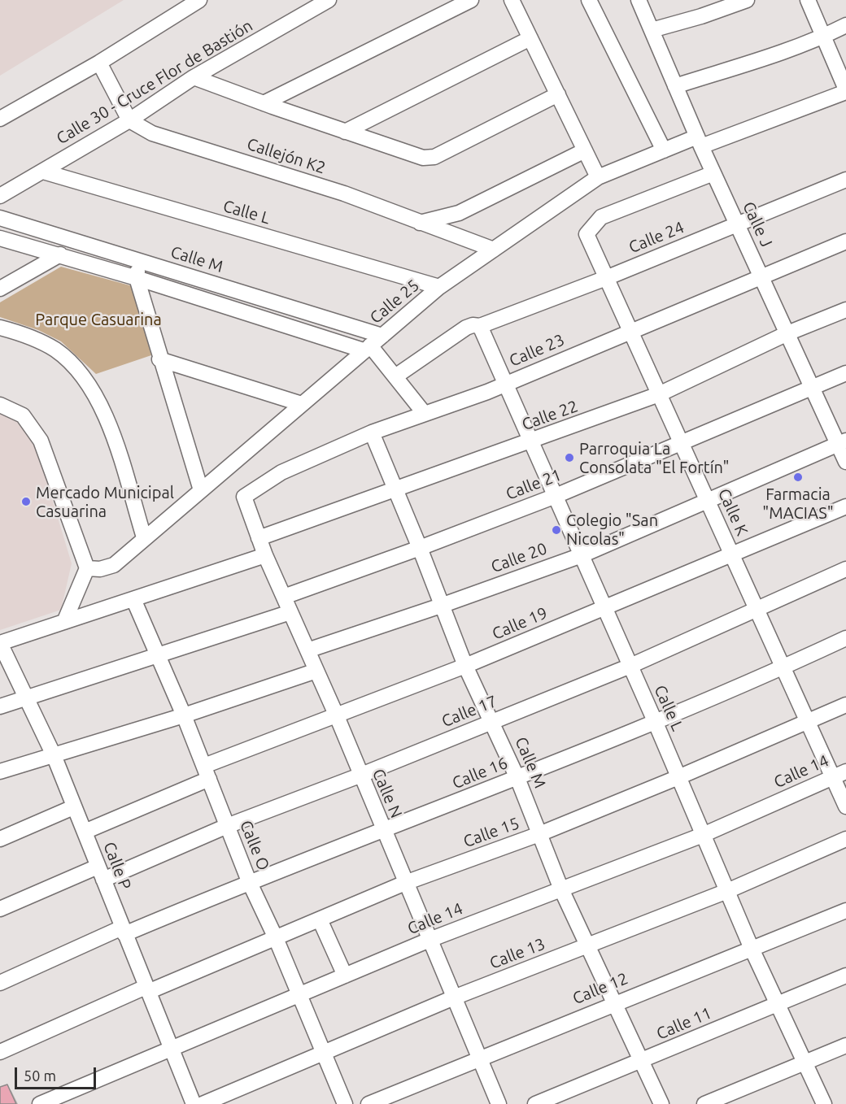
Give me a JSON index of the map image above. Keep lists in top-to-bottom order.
{
  "streets": {
    "street": [
      "Calle 30 - Cruce Flor de Bastión",
      "Callejón K2",
      "Calle L",
      "Calle J",
      "Calle 24",
      "Calle M",
      "Calle 25",
      "Calle 23",
      "Calle 22",
      "Calle 21",
      "Calle K",
      "Calle 20",
      "Calle 19",
      "Calle 17",
      "Calle 14",
      "Calle 16",
      "Calle N",
      "Calle 15",
      "Calle O",
      "Calle P",
      "Calle 13",
      "Calle 12",
      "Calle 11"
    ]
  },
  "crossings": [
    ["Calle 30 - Cruce Flor de Bastión", "Callejón K2"],
    ["Calle 30 - Cruce Flor de Bastión", "Calle L"],
    ["Callejón K2", "Calle 25"],
    ["Calle L", "Calle 24"],
    ["Calle L", "Calle 25"],
    ["Calle L", "Calle 23"],
    ["Calle L", "Calle 22"],
    ["Calle L", "Calle 21"],
    ["Calle L", "Calle 20"],
    ["Calle L", "Calle 19"],
    ["Calle L", "Calle 17"],
    ["Calle L", "Calle 14"],
    ["Calle L", "Calle 16"],
    ["Calle L", "Calle 15"],
    ["Calle L", "Calle 13"],
    ["Calle L", "Calle 12"],
    ["Calle L", "Calle 11"],
    ["Calle J", "Calle 24"],
    ["Calle J", "Calle 25"],
    ["Calle J", "Calle 23"],
    ["Calle J", "Calle 22"],
    ["Calle J", "Calle 21"],
    ["Calle J", "Calle K"],
    ["Calle J", "Calle 20"],
    ["Calle 24", "Calle K"],
    ["Calle M", "Calle 25"],
    ["Calle M", "Calle 23"],
    ["Calle M", "Calle 22"],
    ["Calle M", "Calle 21"],
    ["Calle M", "Calle 20"],
    ["Calle M", "Calle 19"],
    ["Calle M", "Calle 17"],
    ["Calle M", "Calle 14"],
    ["Calle M", "Calle 16"],
    ["Calle M", "Calle 15"],
    ["Calle M", "Calle 13"],
    ["Calle M", "Calle 12"],
    ["Calle M", "Calle 11"],
    ["Calle 23", "Calle K"],
    ["Calle 23", "Calle N"],
    ["Calle 22", "Calle K"],
    ["Calle 22", "Calle N"],
    ["Calle 21", "Calle K"],
    ["Calle 21", "Calle N"],
    ["Calle K", "Calle 20"],
    ["Calle K", "Calle 19"],
    ["Calle K", "Calle 17"],
    ["Calle K", "Calle 14"],
    ["Calle K", "Calle 16"],
    ["Calle K", "Calle 15"],
    ["Calle 20", "Calle N"],
    ["Calle 19", "Calle N"],
    ["Calle 19", "Calle O"],
    ["Calle 19", "Calle P"],
    ["Calle 17", "Calle N"],
    ["Calle 17", "Calle O"],
    ["Calle 17", "Calle P"],
    ["Calle 14", "Calle N"],
    ["Calle 14", "Calle O"],
    ["Calle 14", "Calle P"],
    ["Calle 16", "Calle N"],
    ["Calle 16", "Calle O"],
    ["Calle 16", "Calle P"],
    ["Calle N", "Calle 15"],
    ["Calle N", "Calle 13"],
    ["Calle N", "Calle 12"],
    ["Calle 15", "Calle O"],
    ["Calle 15", "Calle P"],
    ["Calle O", "Calle 13"]
  ],
  "parks": ["Parque Casuarina"],
  "places": [
    "Parroquia La Consolata \"El Fortín\"",
    "Farmacia \"MACIAS\"",
    "Mercado Municipal Casuarina",
    "Colegio \"San Nicolas\""
  ],
  "scale_bar": "50 m"
}
